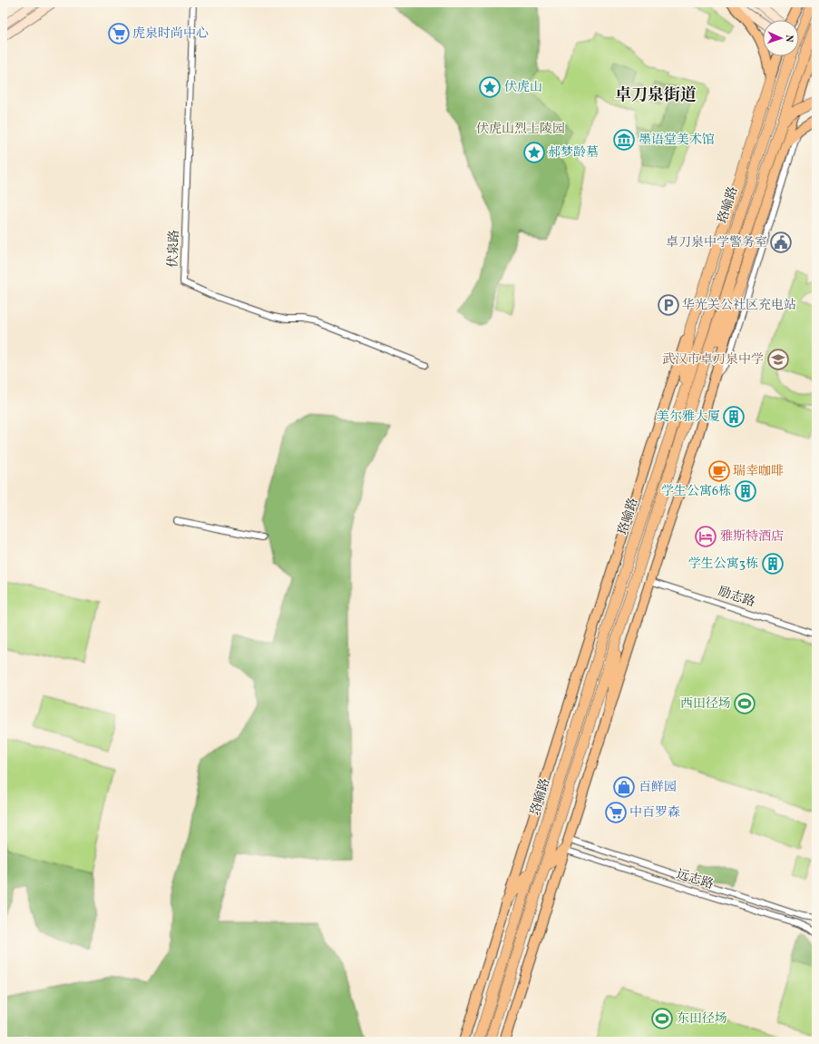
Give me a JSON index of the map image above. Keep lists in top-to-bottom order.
{
  "streets": {
    "highway": ["珞喻路"],
    "street": ["伏泉路", "励志路", "远志路"]
  },
  "districts": ["卓刀泉街道"],
  "parks": ["伏虎山烈士陵园"],
  "places": {
    "supermarket": ["虎泉时尚中心", "中百罗森"],
    "place": ["伏虎山", "郝梦龄墓"],
    "museum": ["墨语堂美术馆"],
    "public building": ["卓刀泉中学警务室"],
    "parking": ["华光关公社区充电站"],
    "school or university": ["武汉市卓刀泉中学"],
    "building": ["美尔雅大厦", "学生公寓6栋", "学生公寓3栋"],
    "cafe": ["瑞幸咖啡"],
    "hotel": ["雅斯特酒店"],
    "sports": ["西田径场", "东田径场"],
    "shop": ["百鲜园"]
  },
  "north": "right"
}
